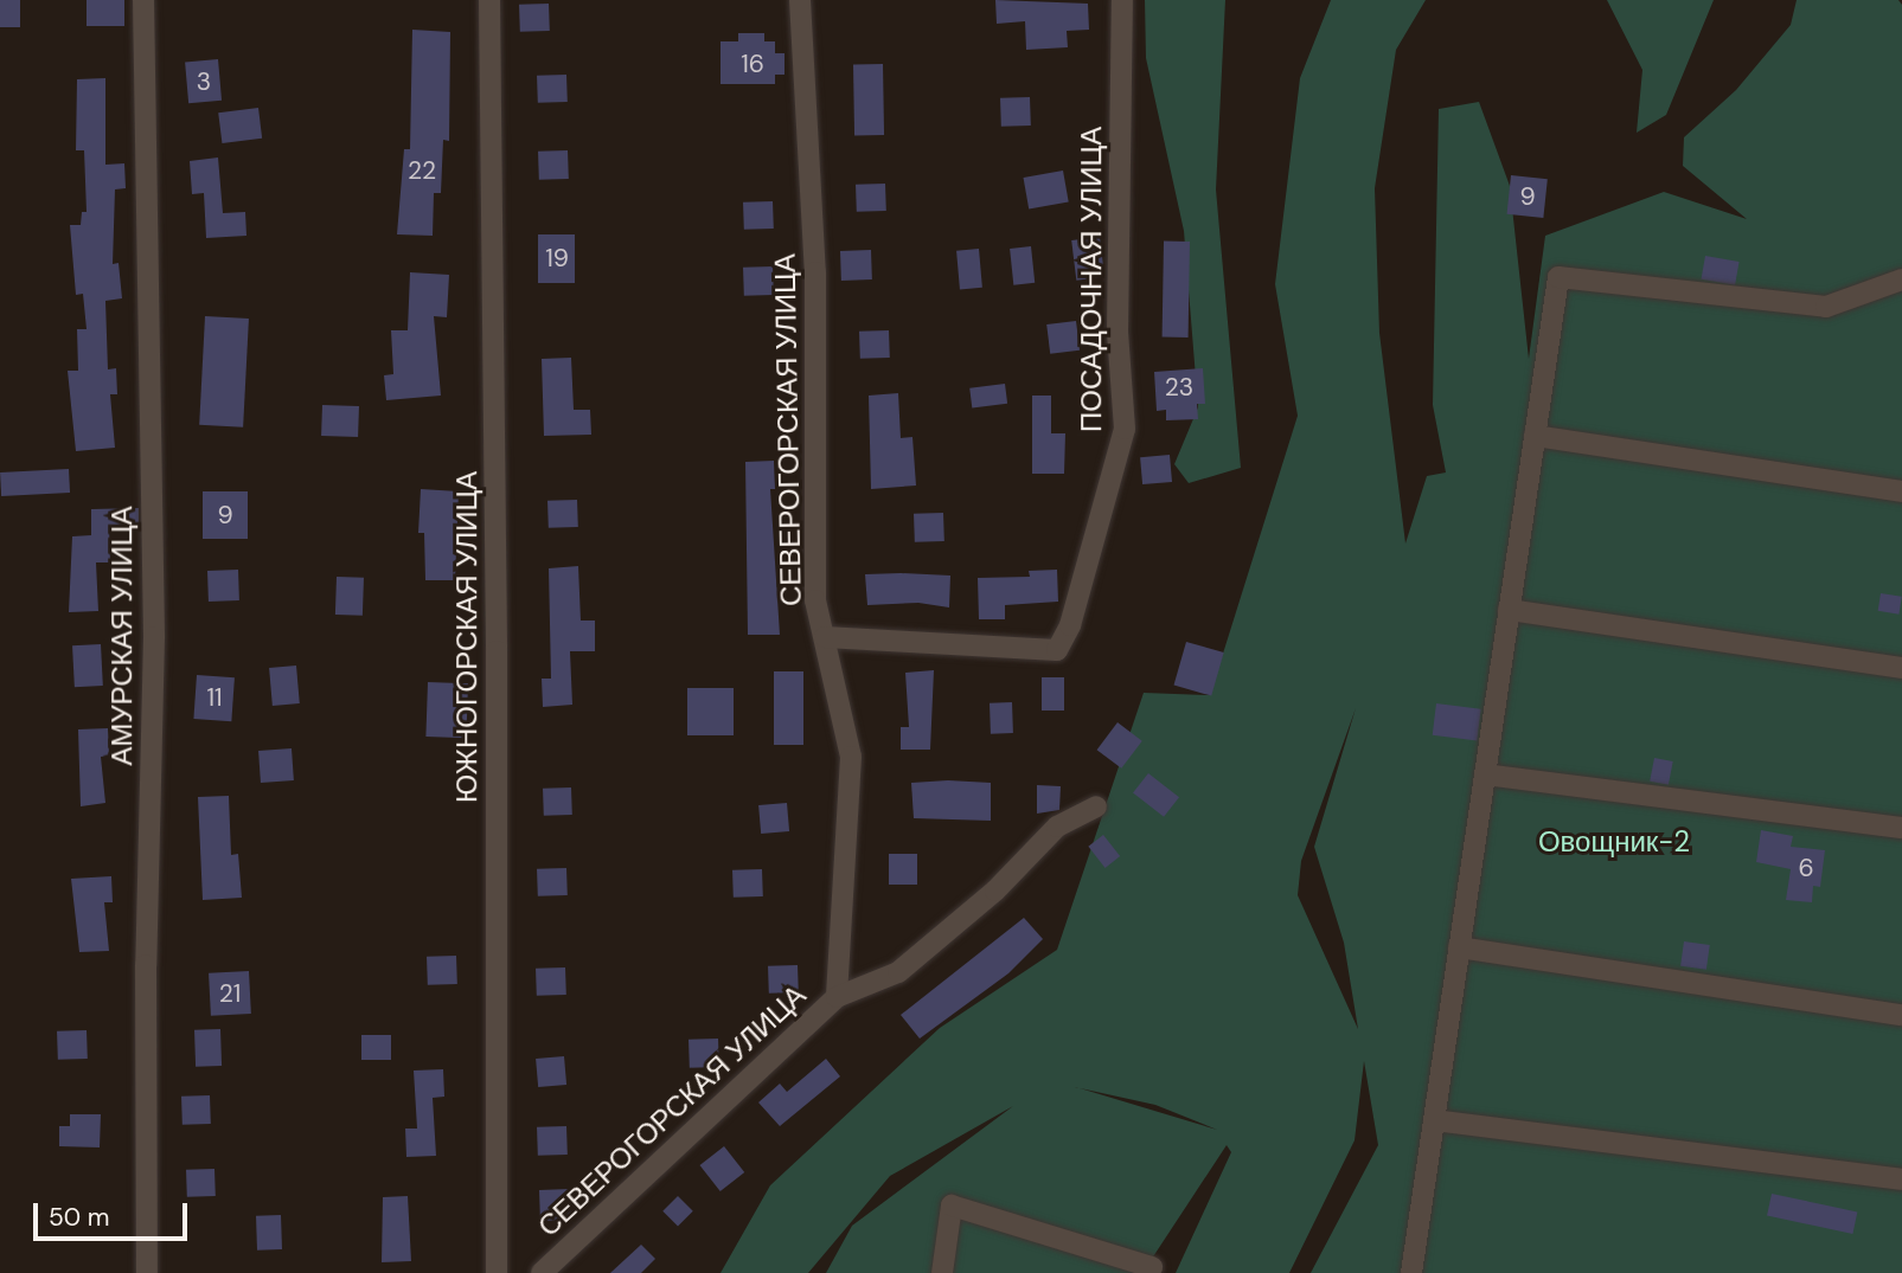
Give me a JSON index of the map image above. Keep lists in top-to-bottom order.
{
  "streets": {
    "street": [
      "ПОСАДОЧНАЯ УЛИЦА",
      "СЕВЕРОГОРСКАЯ УЛИЦА",
      "АМУРСКАЯ УЛИЦА",
      "ЮЖНОГОРСКАЯ УЛИЦА"
    ]
  },
  "crossings": [
    ["ПОСАДОЧНАЯ УЛИЦА", "СЕВЕРОГОРСКАЯ УЛИЦА"]
  ],
  "parks": ["Овощник-2"],
  "house_numbers": [
    "16",
    "3",
    "22",
    "9",
    "19",
    "23",
    "9",
    "11",
    "6",
    "21"
  ],
  "scale_bar": "50 m"
}
